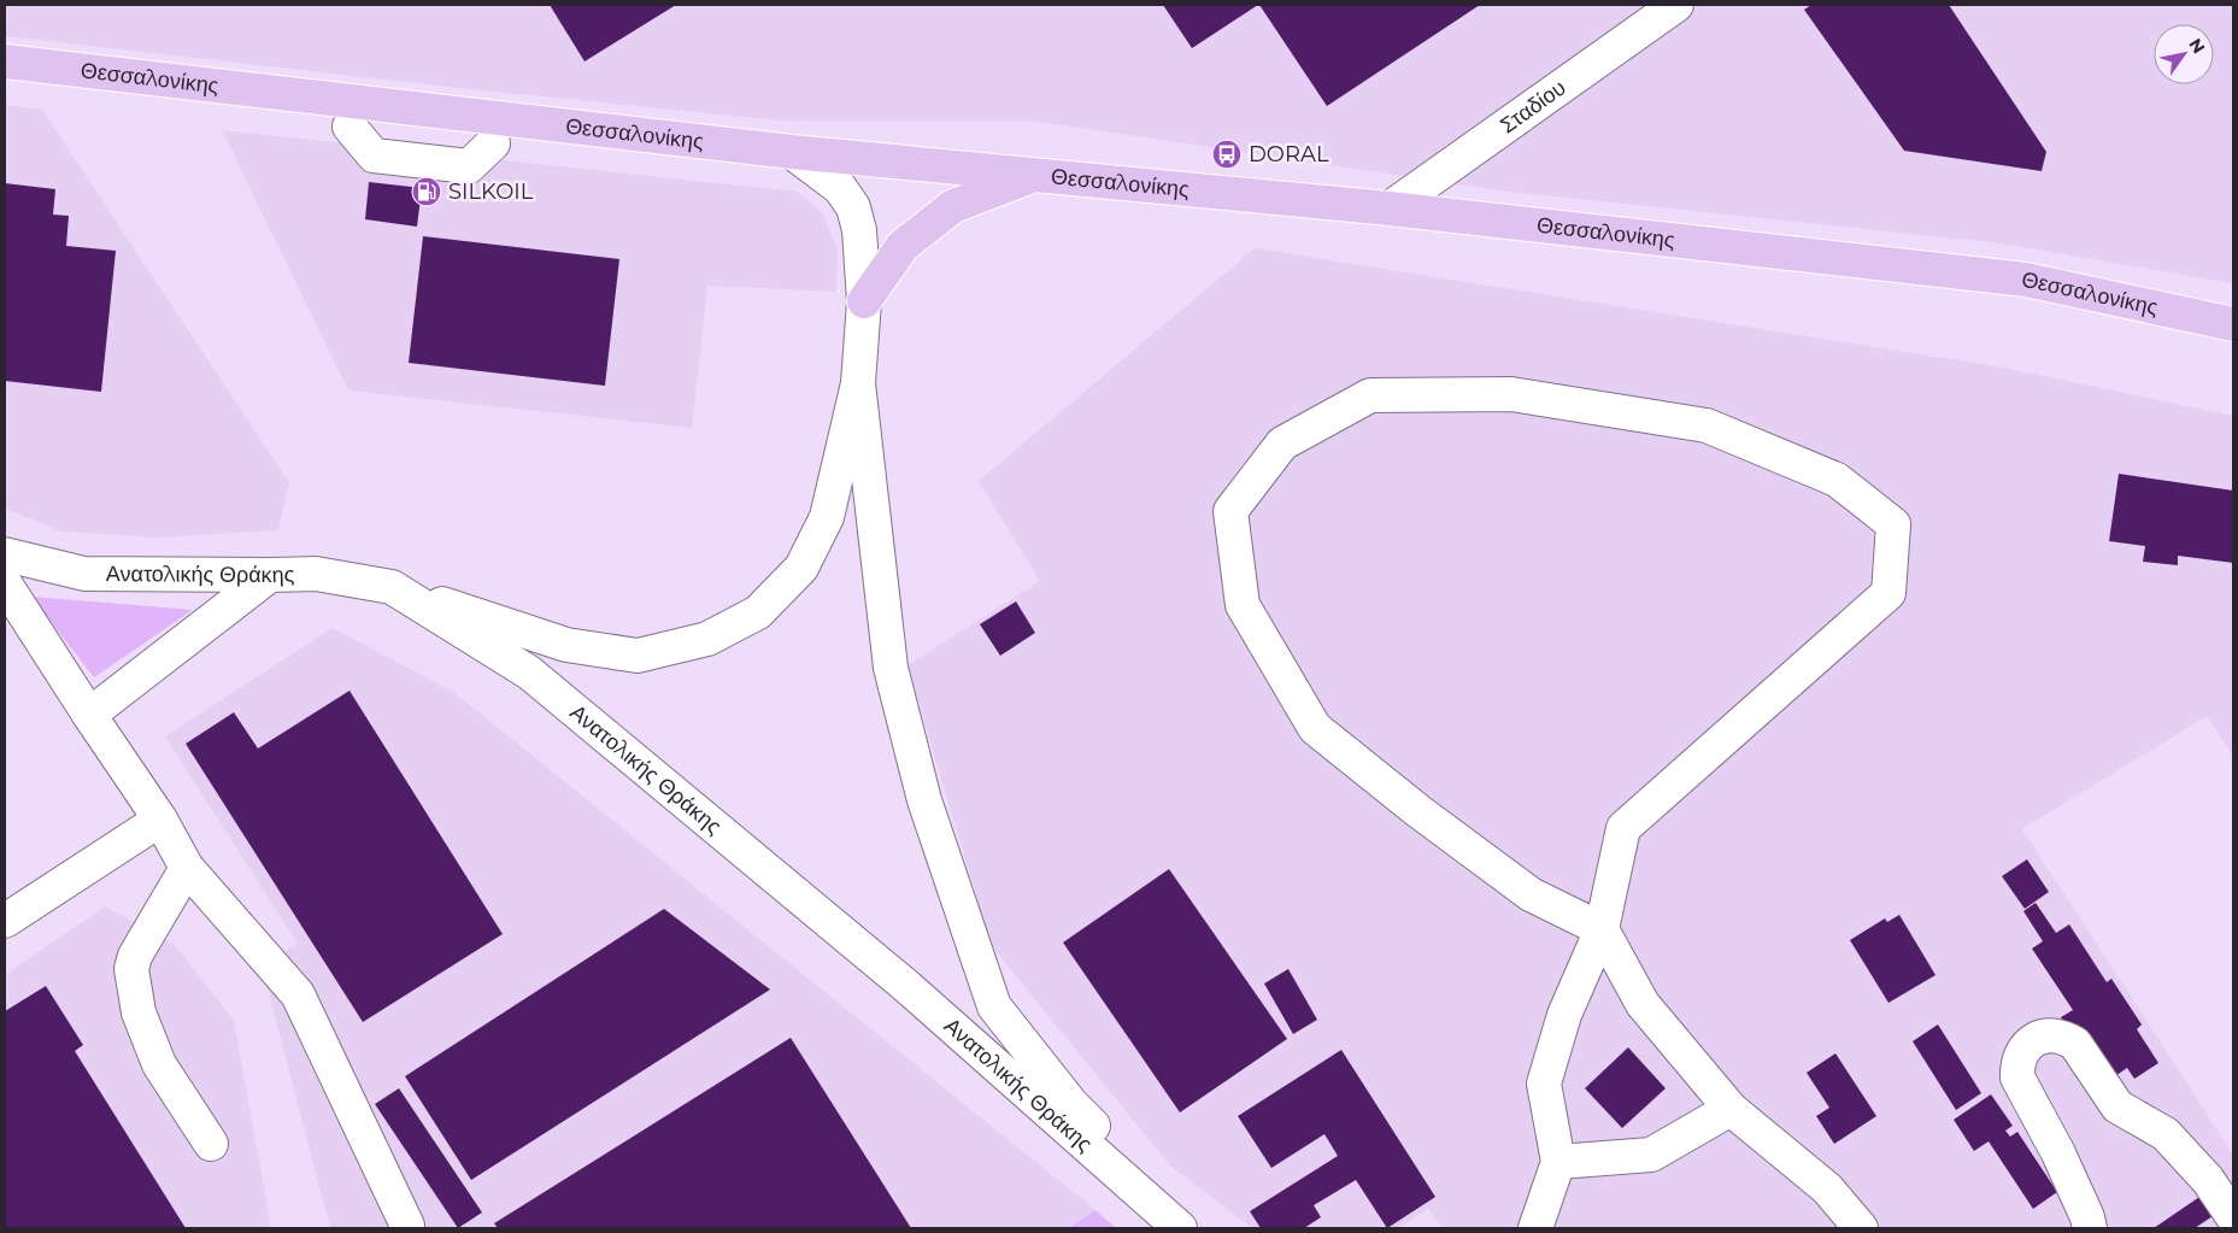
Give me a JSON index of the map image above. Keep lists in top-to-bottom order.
{
  "streets": {
    "main road": ["Θεσσαλονίκης"],
    "street": ["Σταδίου", "Ανατολικής Θράκης"]
  },
  "crossings": [
    ["Θεσσαλονίκης", "Σταδίου"]
  ],
  "places": {
    "bus stop": ["DORAL"],
    "fuel station": ["SILKOIL"]
  },
  "north": "top right"
}
